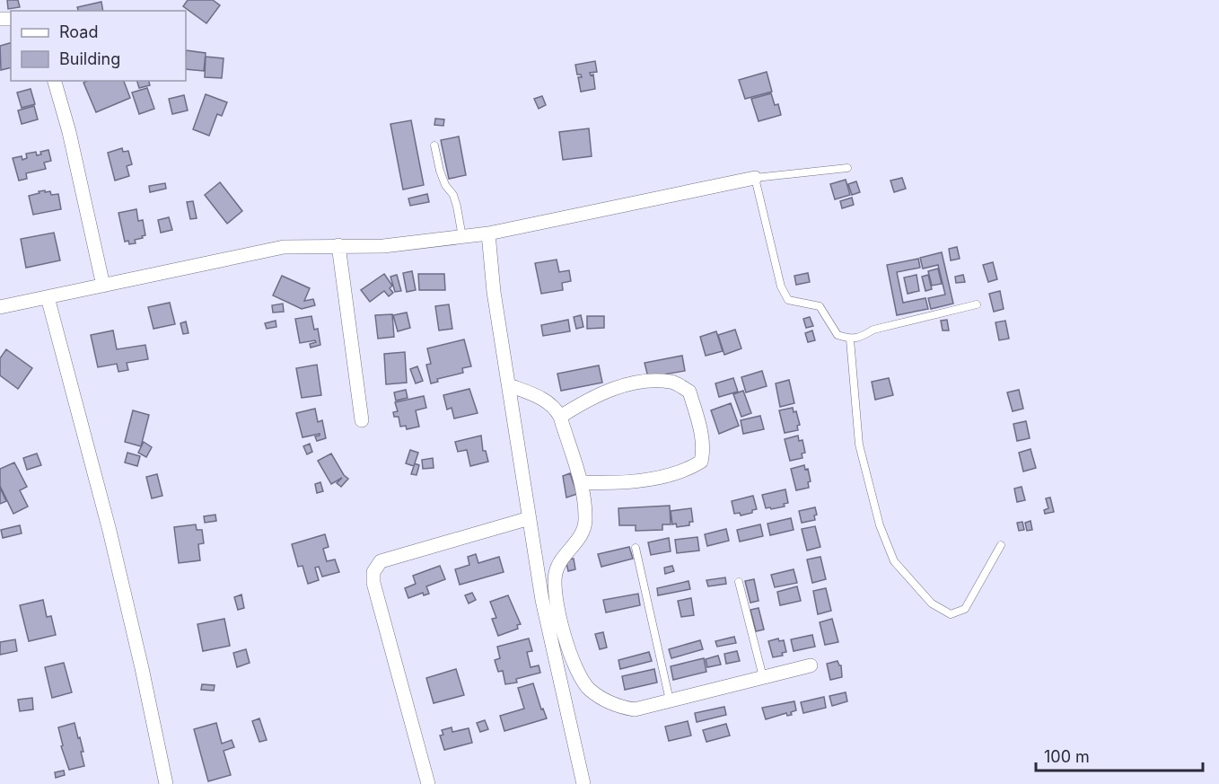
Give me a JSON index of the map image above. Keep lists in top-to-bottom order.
{
  "legend": ["Road", "Building"],
  "scale_bar": "100 m"
}
